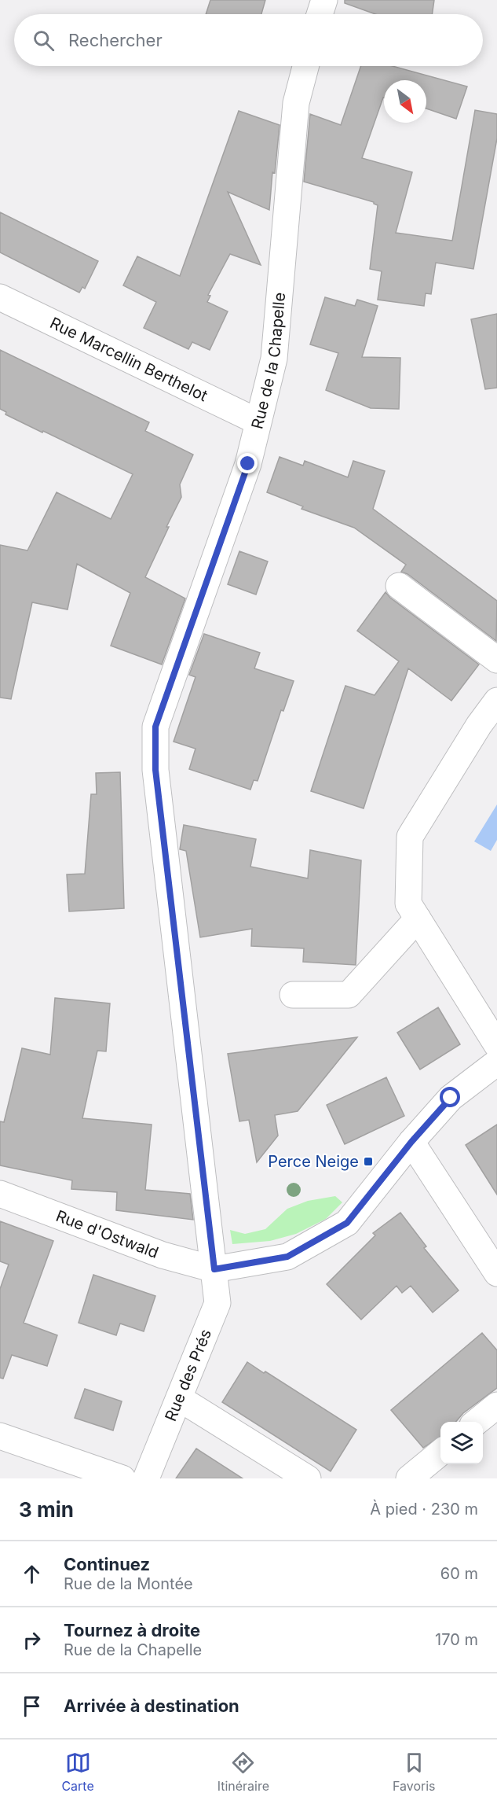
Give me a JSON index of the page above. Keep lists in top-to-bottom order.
{
  "streets": {
    "street": [
      "Rue Marcellin Berthelot",
      "Rue de la Chapelle",
      "Rue d'Ostwald",
      "Rue des Prés"
    ]
  },
  "crossings": [
    ["Rue Marcellin Berthelot", "Rue de la Chapelle"],
    ["Rue de la Chapelle", "Rue d'Ostwald"],
    ["Rue de la Chapelle", "Rue des Prés"],
    ["Rue d'Ostwald", "Rue des Prés"]
  ],
  "places": {
    "transit": ["Perce Neige"]
  },
  "north": "bottom right",
  "page": {
    "search": "Rechercher",
    "heading": ["3 min", "À pied · 230 m"],
    "list": [
      ["Continuez", "Rue de la Montée", "60 m"],
      ["Tournez à droite", "Rue de la Chapelle", "170 m"],
      "Arrivée à destination"
    ],
    "nav": ["Carte", "Itinéraire", "Favoris"]
  }
}
